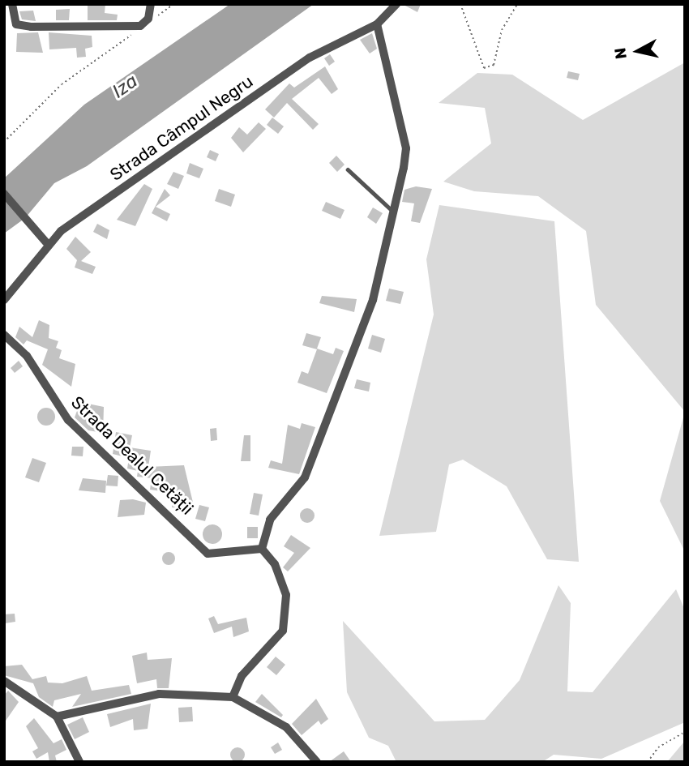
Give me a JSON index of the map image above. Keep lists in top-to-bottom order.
{
  "streets": {
    "street": ["Strada Câmpul Negru", "Strada Dealul Cetății"]
  },
  "water": ["Iza"],
  "north": "left"
}
